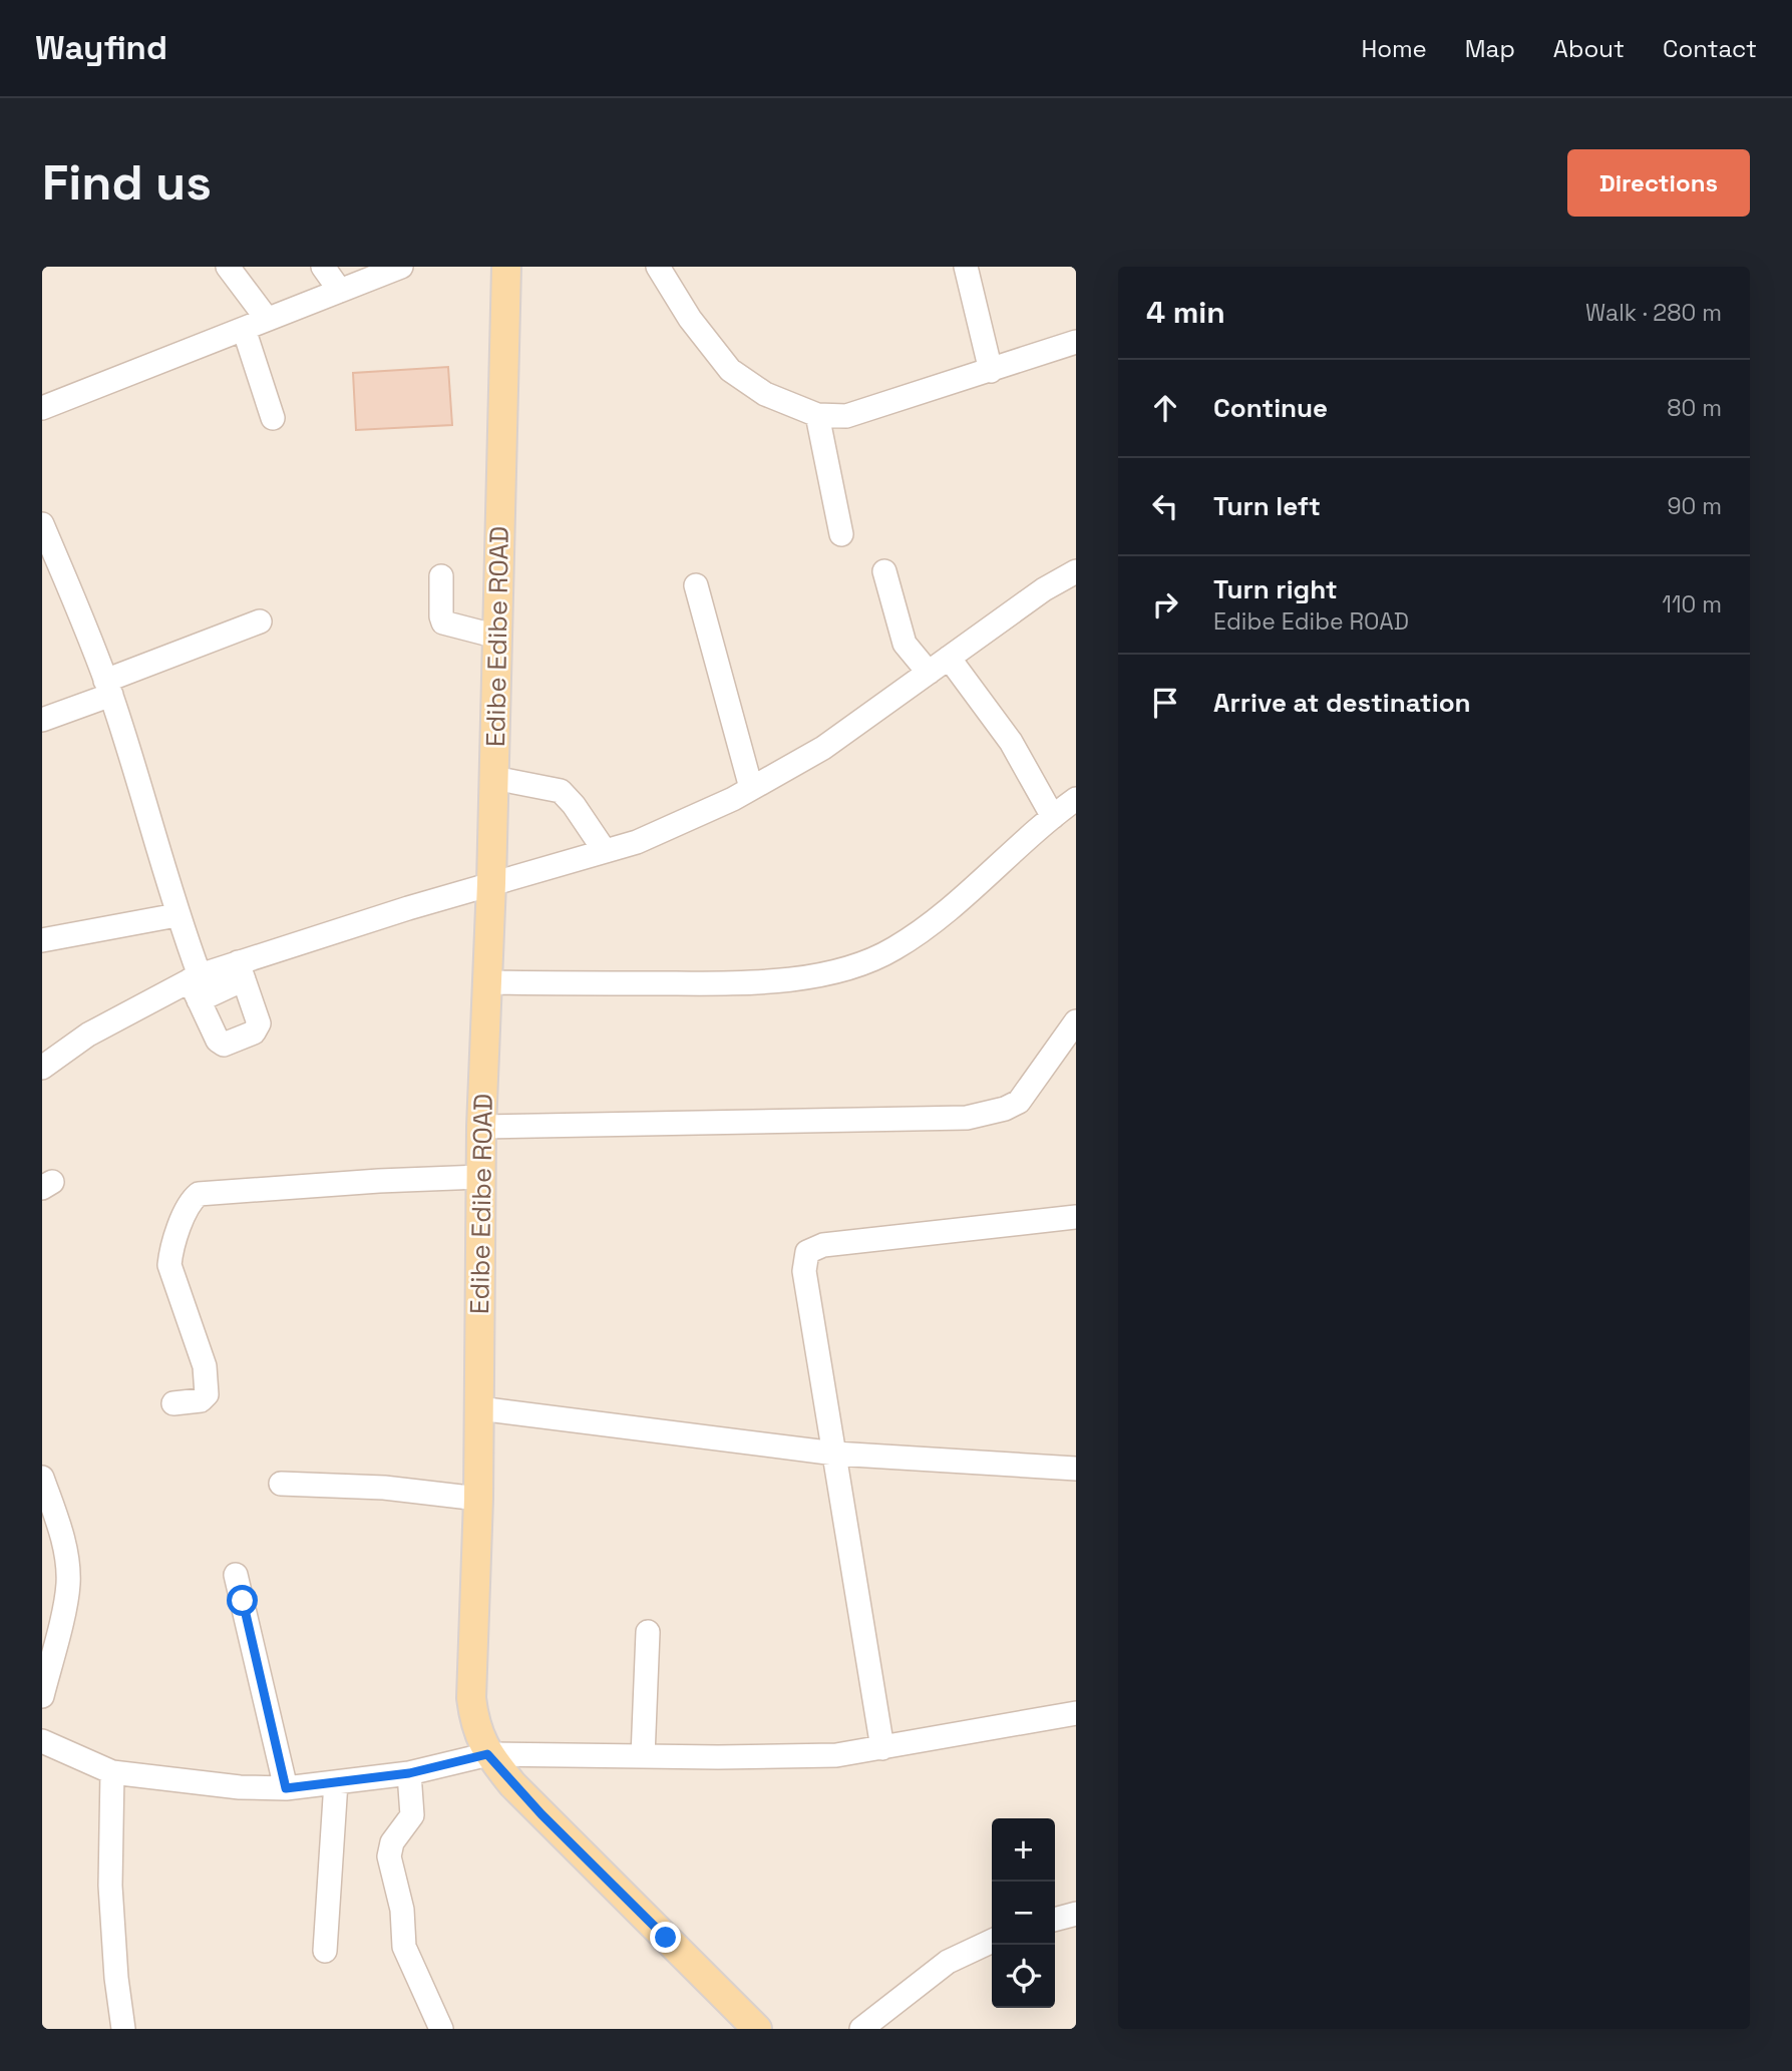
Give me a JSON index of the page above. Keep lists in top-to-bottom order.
{
  "streets": {
    "main road": ["Edibe Edibe ROAD"]
  },
  "page": {
    "header": "Wayfind",
    "nav": [
      "Home",
      "Map",
      "About",
      "Contact"
    ],
    "buttons": "Directions",
    "title": "Find us",
    "heading": ["4 min", "Walk · 280 m"],
    "list": [
      ["Continue", "80 m"],
      ["Turn left", "90 m"],
      ["Turn right", "Edibe Edibe ROAD", "110 m"],
      "Arrive at destination"
    ],
    "map_buttons": ["+", "−"]
  }
}
